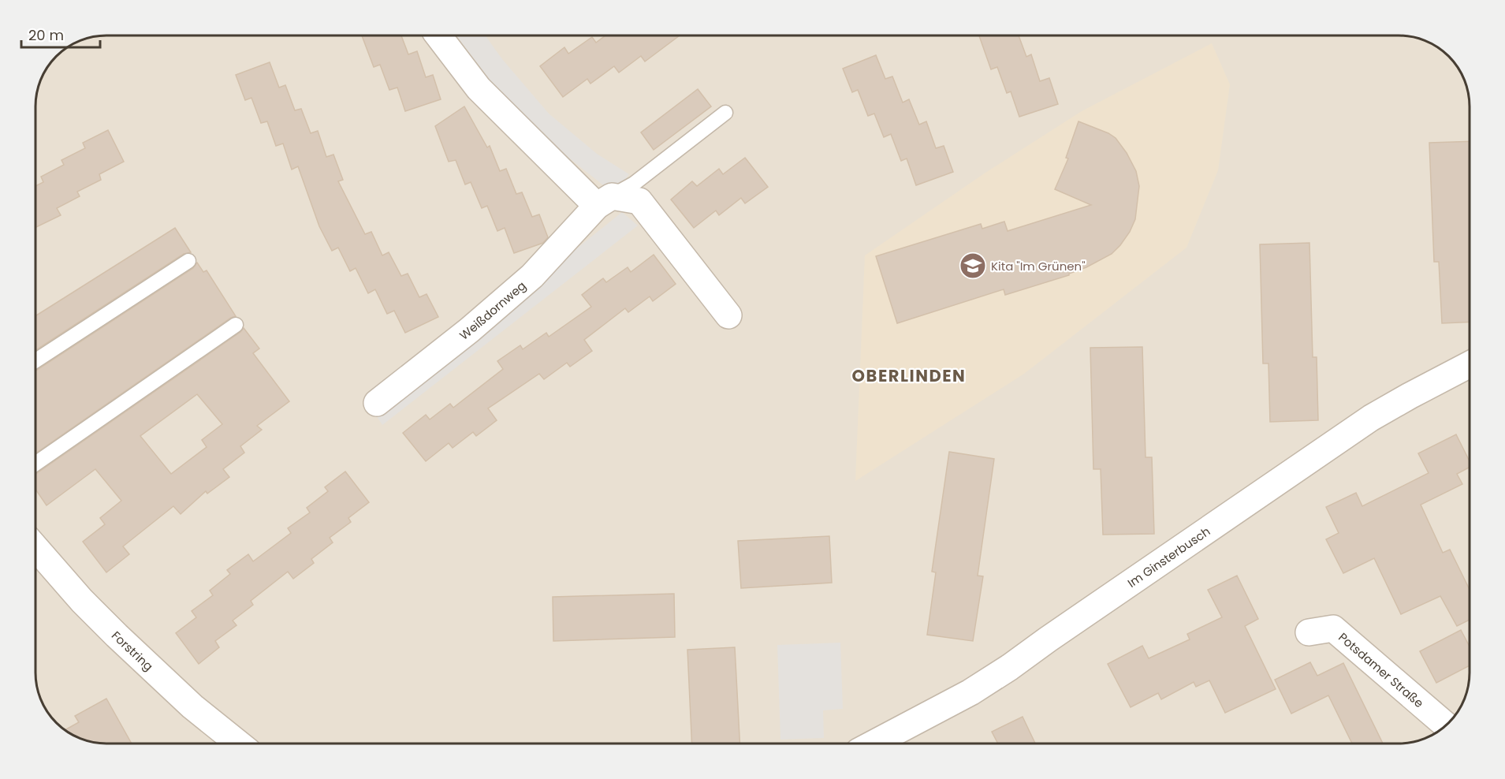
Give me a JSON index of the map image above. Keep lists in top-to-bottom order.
{
  "streets": {
    "street": [
      "Weißdornweg",
      "Im Ginsterbusch",
      "Forstring",
      "Potsdamer Straße"
    ]
  },
  "districts": ["OBERLINDEN"],
  "places": {
    "school or university": ["Kita \"Im Grünen\""]
  },
  "scale_bar": "20 m"
}
